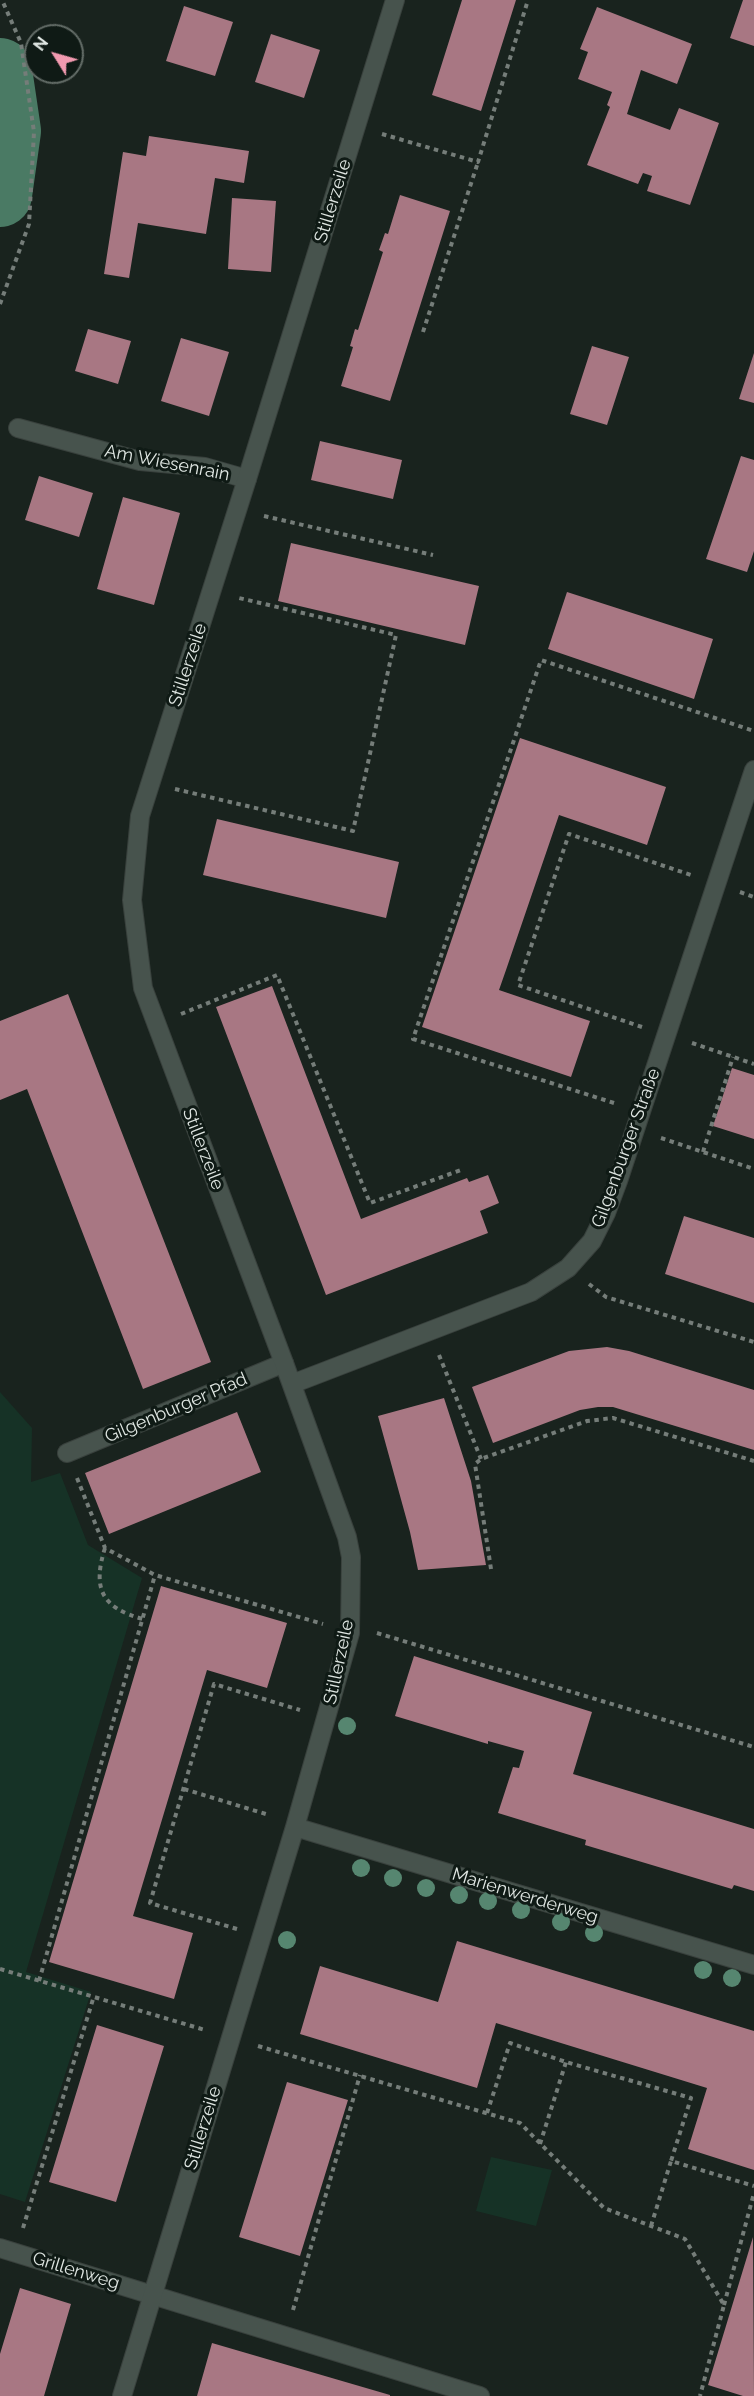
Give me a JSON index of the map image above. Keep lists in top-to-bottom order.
{
  "streets": {
    "street": [
      "Stillerzeile",
      "Am Wiesenrain",
      "Gilgenburger Straße",
      "Gilgenburger Pfad",
      "Marienwerderweg",
      "Grillenweg"
    ]
  },
  "crossings": [
    ["Stillerzeile", "Am Wiesenrain"],
    ["Stillerzeile", "Gilgenburger Straße"],
    ["Stillerzeile", "Gilgenburger Pfad"],
    ["Stillerzeile", "Marienwerderweg"],
    ["Stillerzeile", "Grillenweg"]
  ],
  "north": "top left"
}
